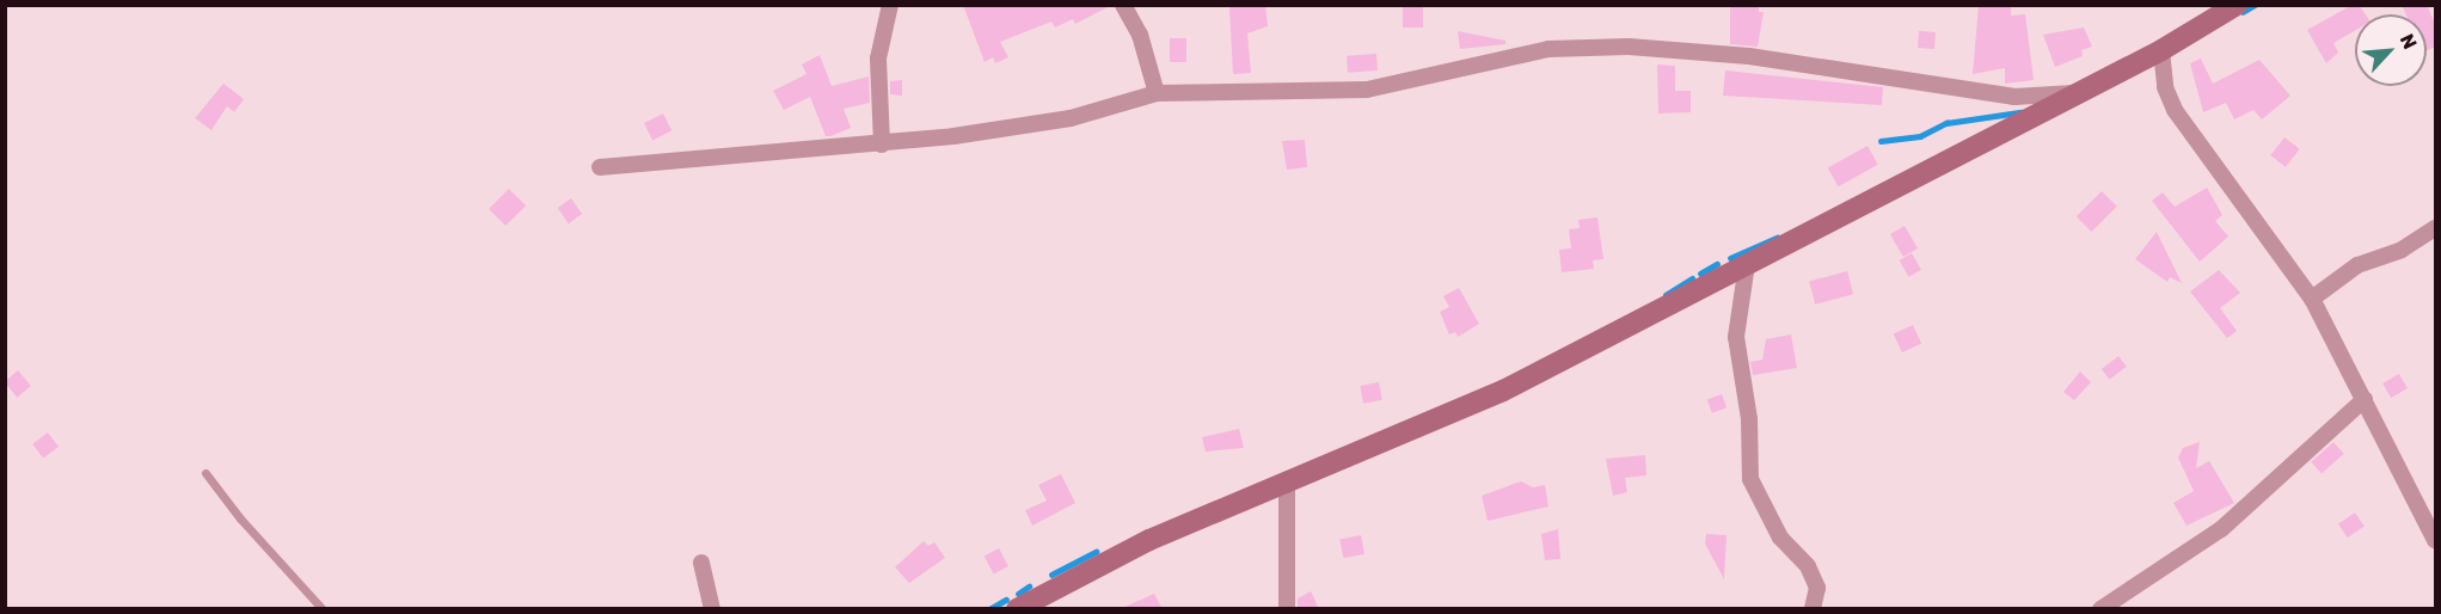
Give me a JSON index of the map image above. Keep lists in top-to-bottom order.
{
  "north": "top right"
}
